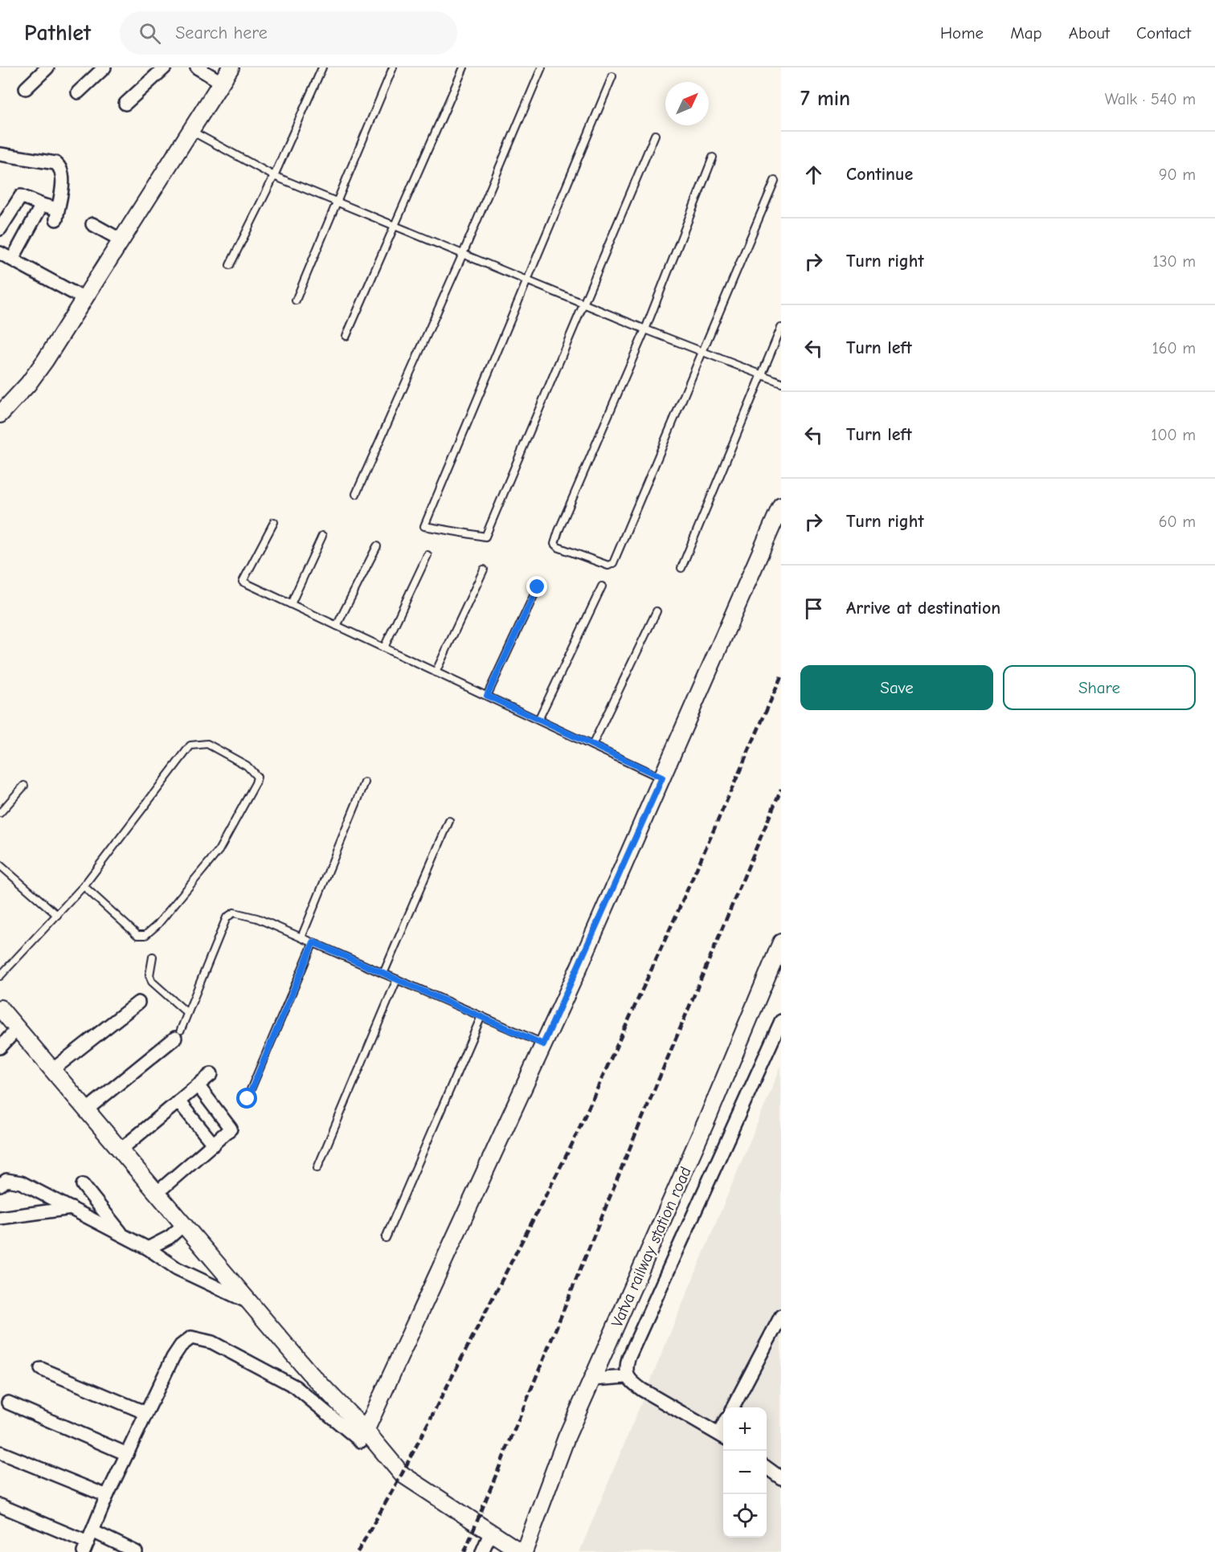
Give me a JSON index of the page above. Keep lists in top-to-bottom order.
{
  "streets": {
    "street": ["Vatva railway station road"]
  },
  "north": "top right",
  "page": {
    "header": "Pathlet",
    "search": "Search here",
    "nav": [
      "Home",
      "Map",
      "About",
      "Contact"
    ],
    "heading": ["7 min", "Walk · 540 m"],
    "list": [
      ["Continue", "90 m"],
      ["Turn right", "130 m"],
      ["Turn left", "160 m"],
      ["Turn left", "100 m"],
      ["Turn right", "60 m"],
      "Arrive at destination"
    ],
    "buttons": ["Save", "Share"],
    "map_buttons": ["+", "−"]
  }
}
